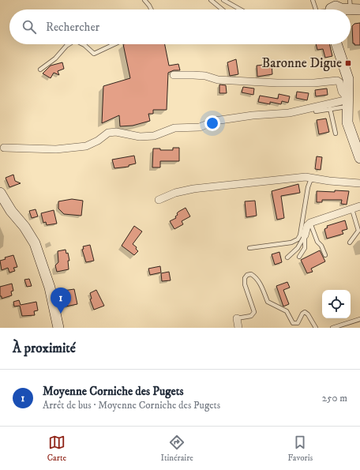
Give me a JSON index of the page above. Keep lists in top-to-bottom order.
{
  "places": {
    "transit": ["Baronne Digue"]
  },
  "page": {
    "search": "Rechercher",
    "pins": "1",
    "heading": "À proximité",
    "list": [
      {
        "mark": "1",
        "name": "Moyenne Corniche des Pugets",
        "note": "Arrêt de bus · Moyenne Corniche des Pugets",
        "value": "250 m"
      }
    ],
    "nav": ["Carte", "Itinéraire", "Favoris"]
  }
}
